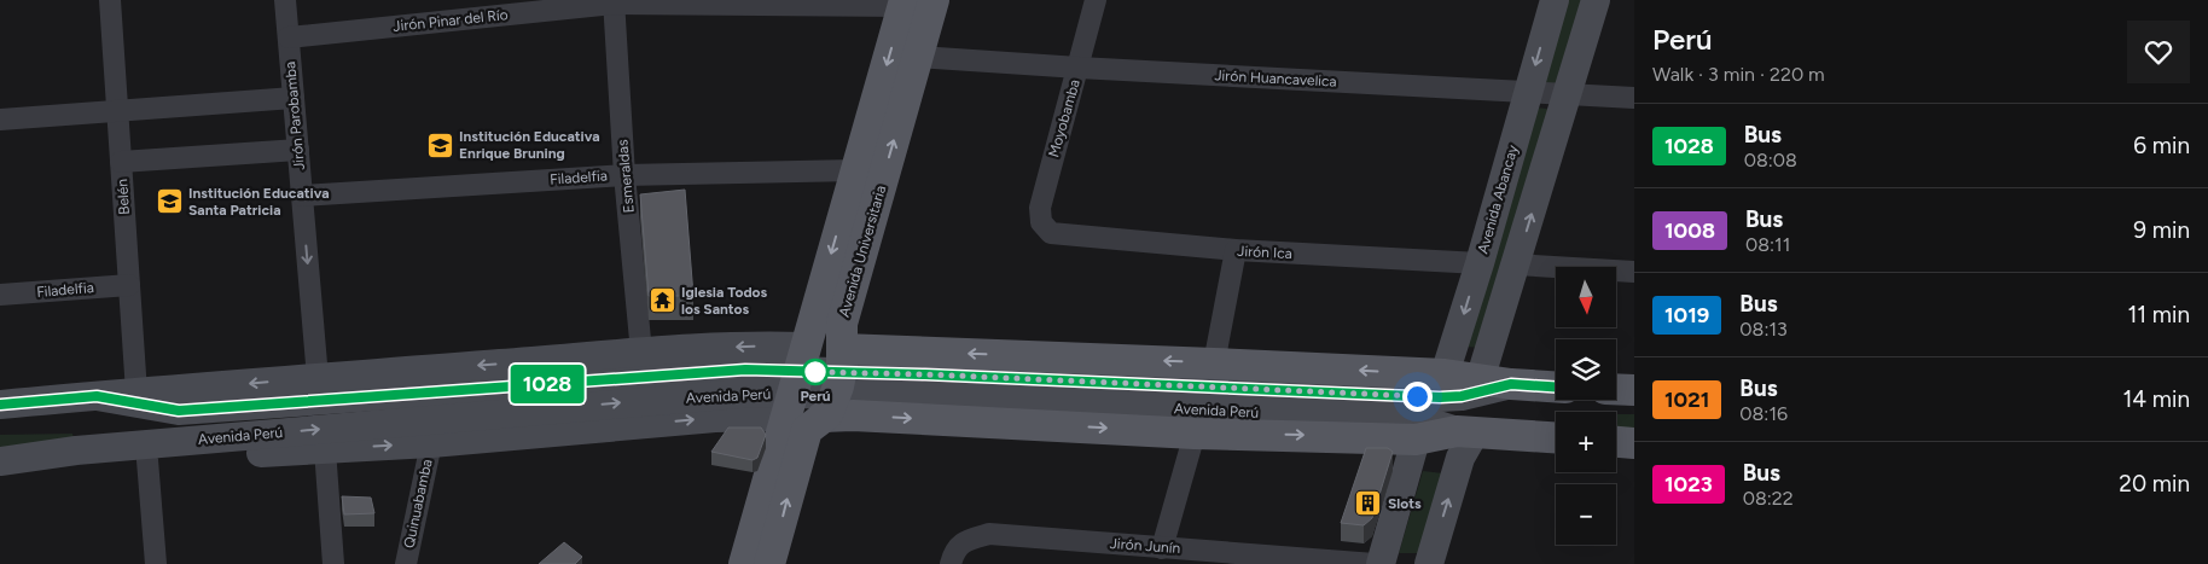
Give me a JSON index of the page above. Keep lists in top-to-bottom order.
{
  "streets": {
    "main road": ["Avenida Abancay", "Avenida Universitaria", "Avenida Perú"],
    "street": [
      "Jirón Pinar del Río",
      "Jirón Huancavelica",
      "Jirón Parobamba",
      "Moyobamba",
      "Esmeraldas",
      "Filadelfia",
      "Belén",
      "Jirón Ica",
      "Quinuabamba",
      "Jirón Junín"
    ]
  },
  "crossings": [
    ["Jirón Pinar del Río", "Jirón Parobamba"],
    ["Jirón Pinar del Río", "Esmeraldas"],
    ["Jirón Pinar del Río", "Avenida Universitaria"],
    ["Jirón Huancavelica", "Moyobamba"],
    ["Jirón Huancavelica", "Avenida Abancay"],
    ["Jirón Huancavelica", "Avenida Universitaria"],
    ["Jirón Parobamba", "Filadelfia"],
    ["Jirón Parobamba", "Avenida Perú"],
    ["Moyobamba", "Jirón Ica"],
    ["Esmeraldas", "Filadelfia"],
    ["Esmeraldas", "Avenida Perú"],
    ["Filadelfia", "Belén"],
    ["Filadelfia", "Avenida Universitaria"],
    ["Belén", "Avenida Perú"],
    ["Avenida Abancay", "Jirón Ica"],
    ["Avenida Abancay", "Avenida Perú"],
    ["Avenida Universitaria", "Avenida Perú"],
    ["Avenida Perú", "Quinuabamba"]
  ],
  "one_way": ["Jirón Parobamba"],
  "places": {
    "school or university": ["Institución Educativa Enrique Bruning", "Institución Educativa Santa Patricia"],
    "temple": ["Iglesia Todos los Santos"],
    "other": ["Perú"],
    "building": ["Slots"]
  },
  "lines": ["bus line 1028"],
  "north": "bottom",
  "page": {
    "on_map": "1028",
    "heading": ["Perú", "Walk · 3 min · 220 m"],
    "list": [
      {
        "mark": "1028",
        "name": "Bus",
        "note": "08:08",
        "value": "6 min"
      },
      {
        "mark": "1008",
        "name": "Bus",
        "note": "08:11",
        "value": "9 min"
      },
      {
        "mark": "1019",
        "name": "Bus",
        "note": "08:13",
        "value": "11 min"
      },
      {
        "mark": "1021",
        "name": "Bus",
        "note": "08:16",
        "value": "14 min"
      },
      {
        "mark": "1023",
        "name": "Bus",
        "note": "08:22",
        "value": "20 min"
      }
    ],
    "map_buttons": ["+", "−"]
  }
}
